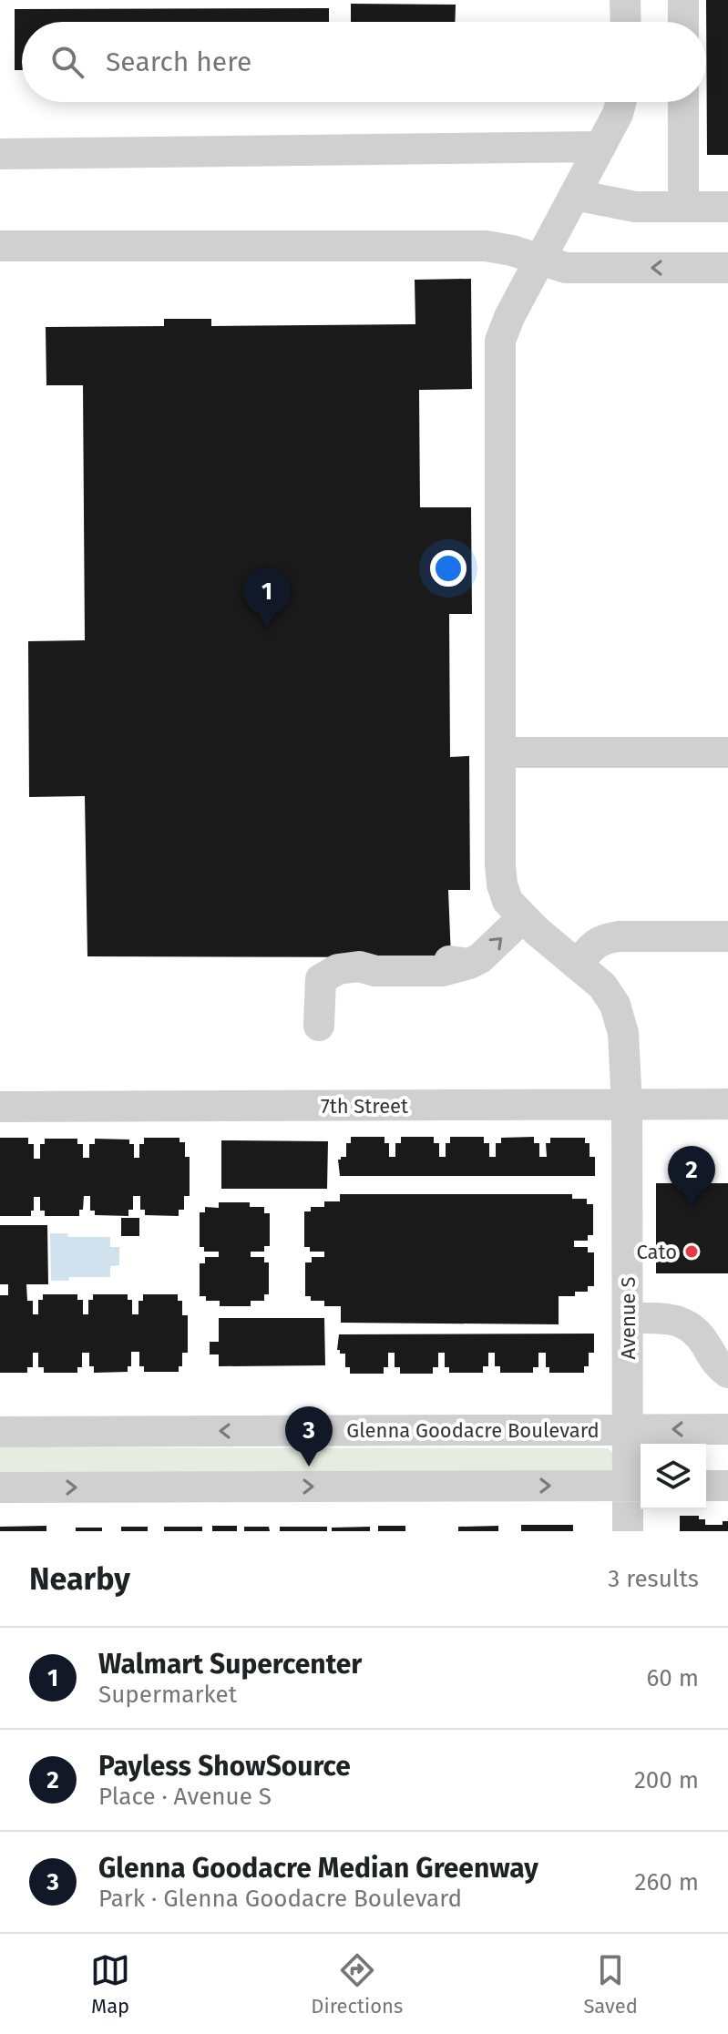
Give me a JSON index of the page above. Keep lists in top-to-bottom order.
{
  "streets": {
    "street": ["7th Street", "Avenue S", "Glenna Goodacre Boulevard"]
  },
  "crossings": [
    ["7th Street", "Avenue S"],
    ["Avenue S", "Glenna Goodacre Boulevard"]
  ],
  "places": ["Cato"],
  "page": {
    "search": "Search here",
    "pins": ["1", "2", "3"],
    "heading": ["Nearby", "3 results"],
    "list": [
      {
        "mark": "1",
        "name": "Walmart Supercenter",
        "note": "Supermarket",
        "value": "60 m"
      },
      {
        "mark": "2",
        "name": "Payless ShowSource",
        "note": "Place · Avenue S",
        "value": "200 m"
      },
      {
        "mark": "3",
        "name": "Glenna Goodacre Median Greenway",
        "note": "Park · Glenna Goodacre Boulevard",
        "value": "260 m"
      }
    ],
    "nav": ["Map", "Directions", "Saved"]
  }
}
